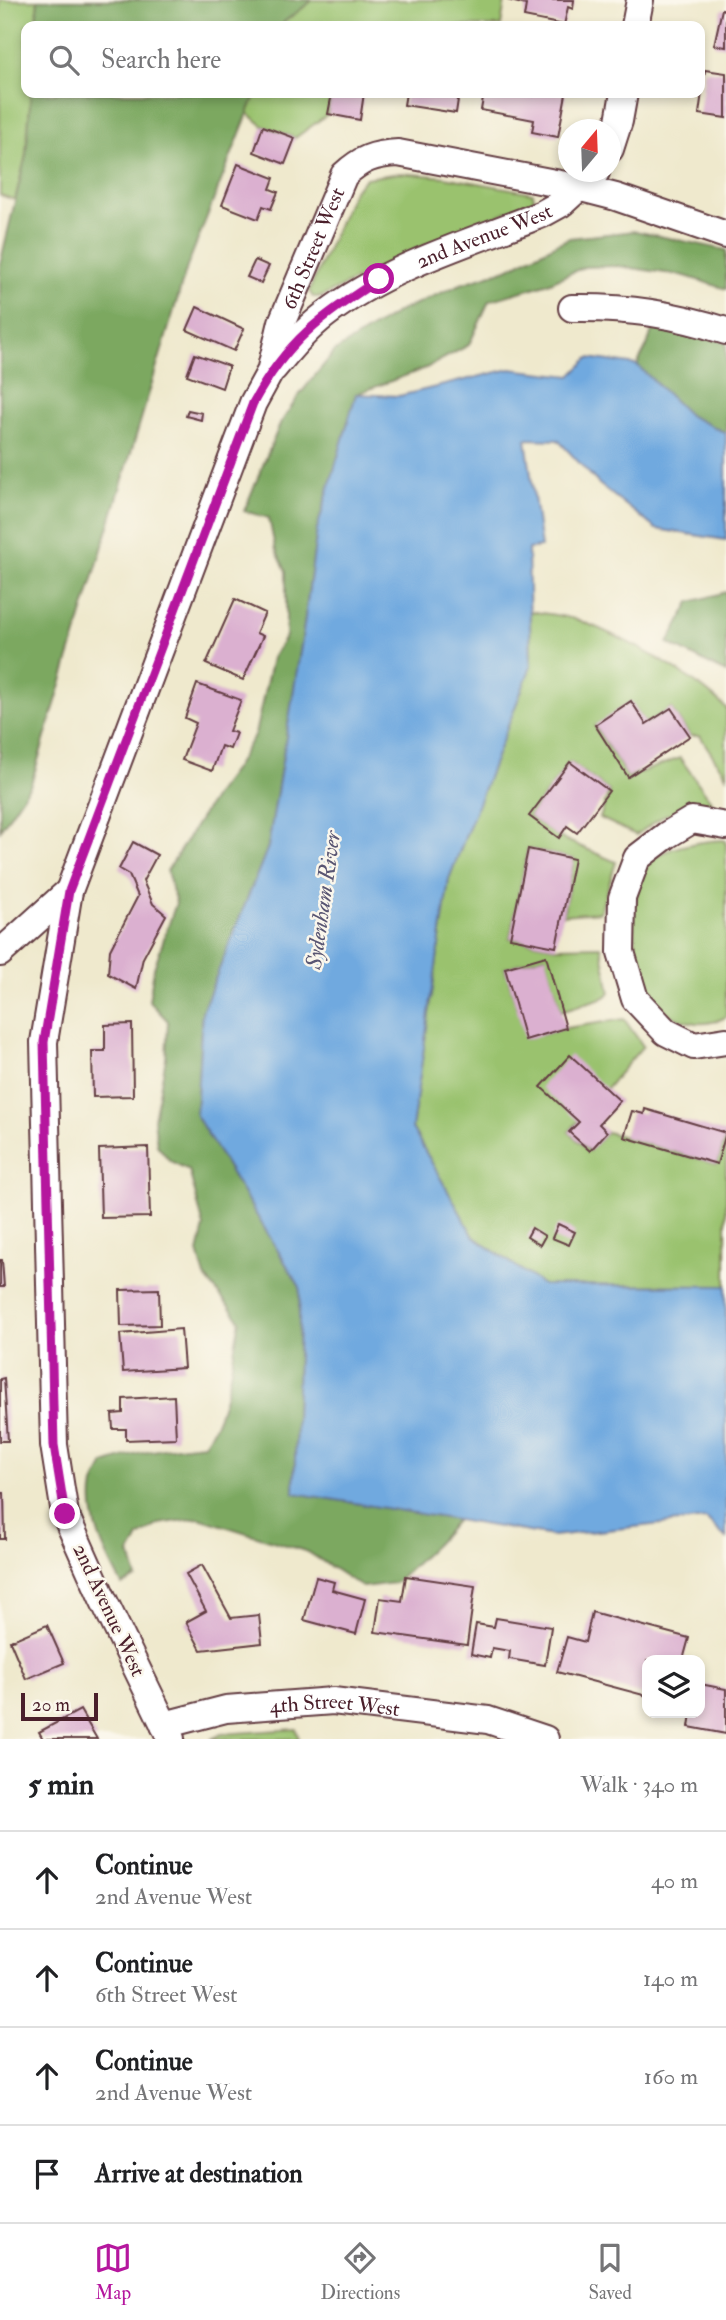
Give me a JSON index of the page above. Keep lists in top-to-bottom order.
{
  "streets": {
    "street": ["2nd Avenue West", "6th Street West", "4th Street West"]
  },
  "crossings": [
    ["2nd Avenue West", "6th Street West"],
    ["2nd Avenue West", "4th Street West"]
  ],
  "water": ["Sydenham River"],
  "scale_bar": "20 m",
  "north": "top",
  "page": {
    "search": "Search here",
    "scale": "20 m",
    "heading": ["5 min", "Walk · 340 m"],
    "list": [
      ["Continue", "2nd Avenue West", "40 m"],
      ["Continue", "6th Street West", "140 m"],
      ["Continue", "2nd Avenue West", "160 m"],
      "Arrive at destination"
    ],
    "nav": ["Map", "Directions", "Saved"]
  }
}
